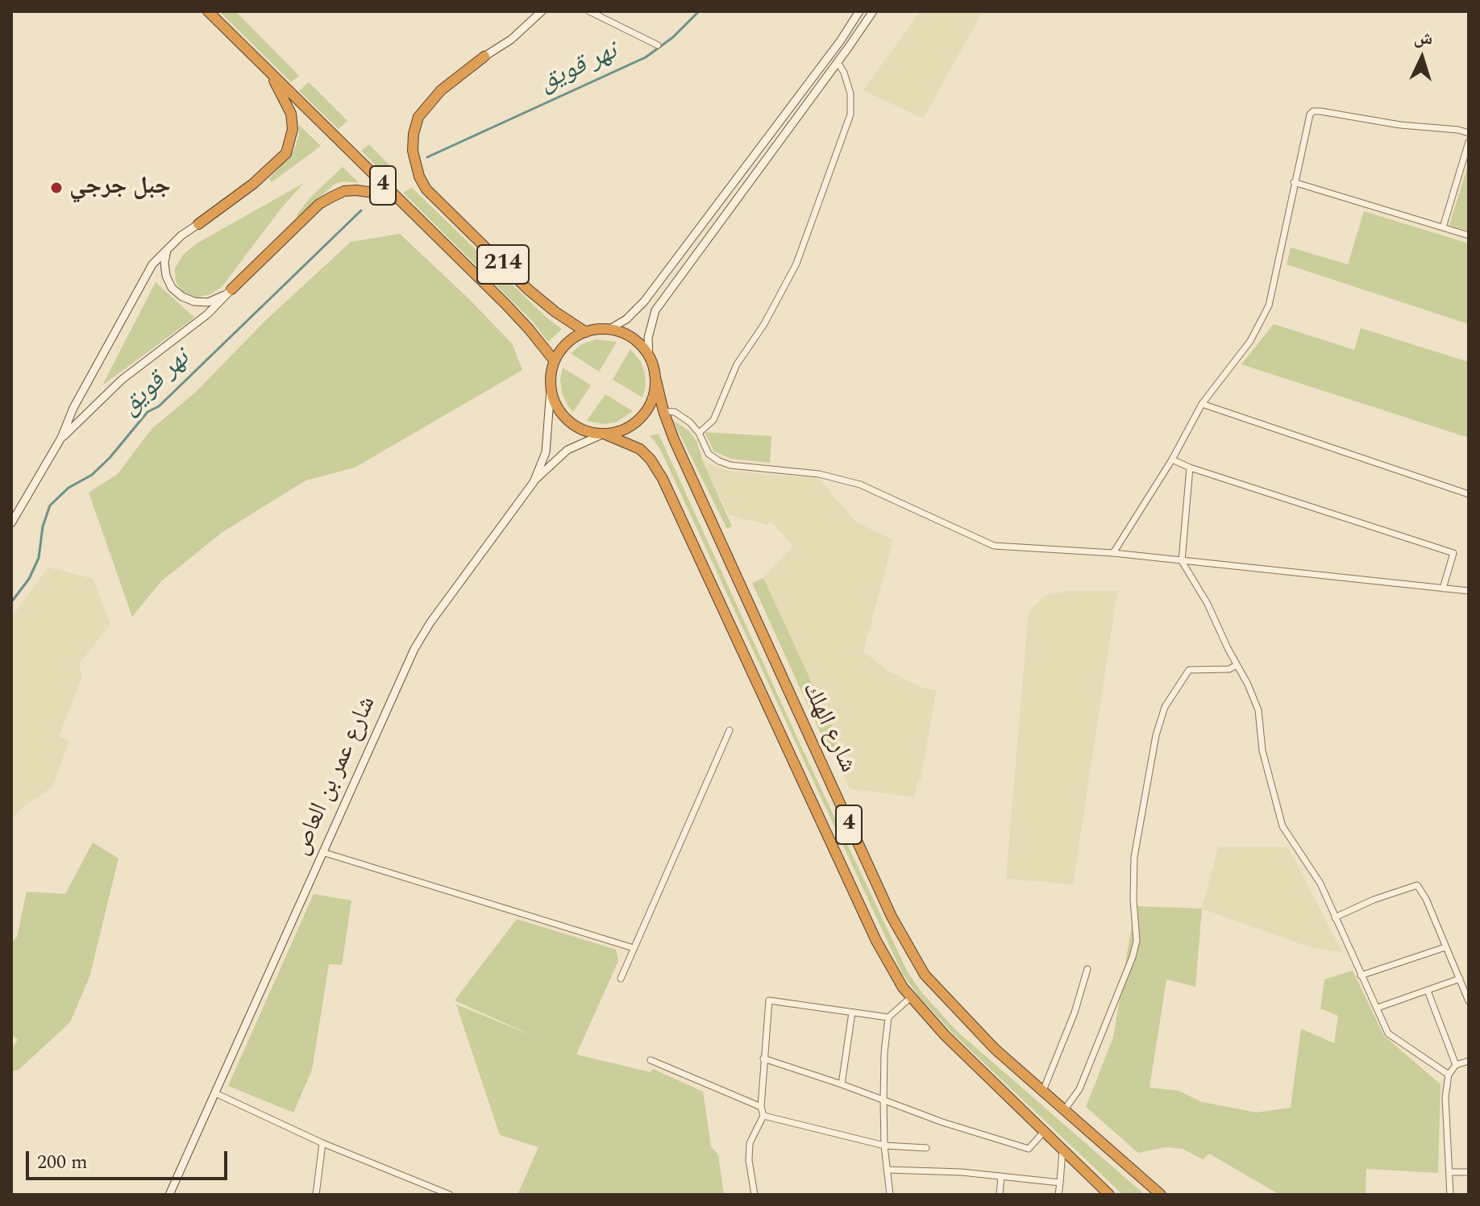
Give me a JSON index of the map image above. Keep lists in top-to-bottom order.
{
  "streets": {
    "highway": ["4", "214", "شارع الهلك"],
    "main road": ["شارع عمر بن العاص"]
  },
  "crossings": [
    ["4", "214"],
    ["4", "شارع الهلك"],
    ["4", "شارع عمر بن العاص"],
    ["214", "شارع الهلك"],
    ["214", "شارع عمر بن العاص"],
    ["شارع الهلك", "شارع عمر بن العاص"]
  ],
  "water": ["نهر قويق"],
  "places": ["جبل جرجي"],
  "scale_bar": "200 m",
  "north": "top"
}
